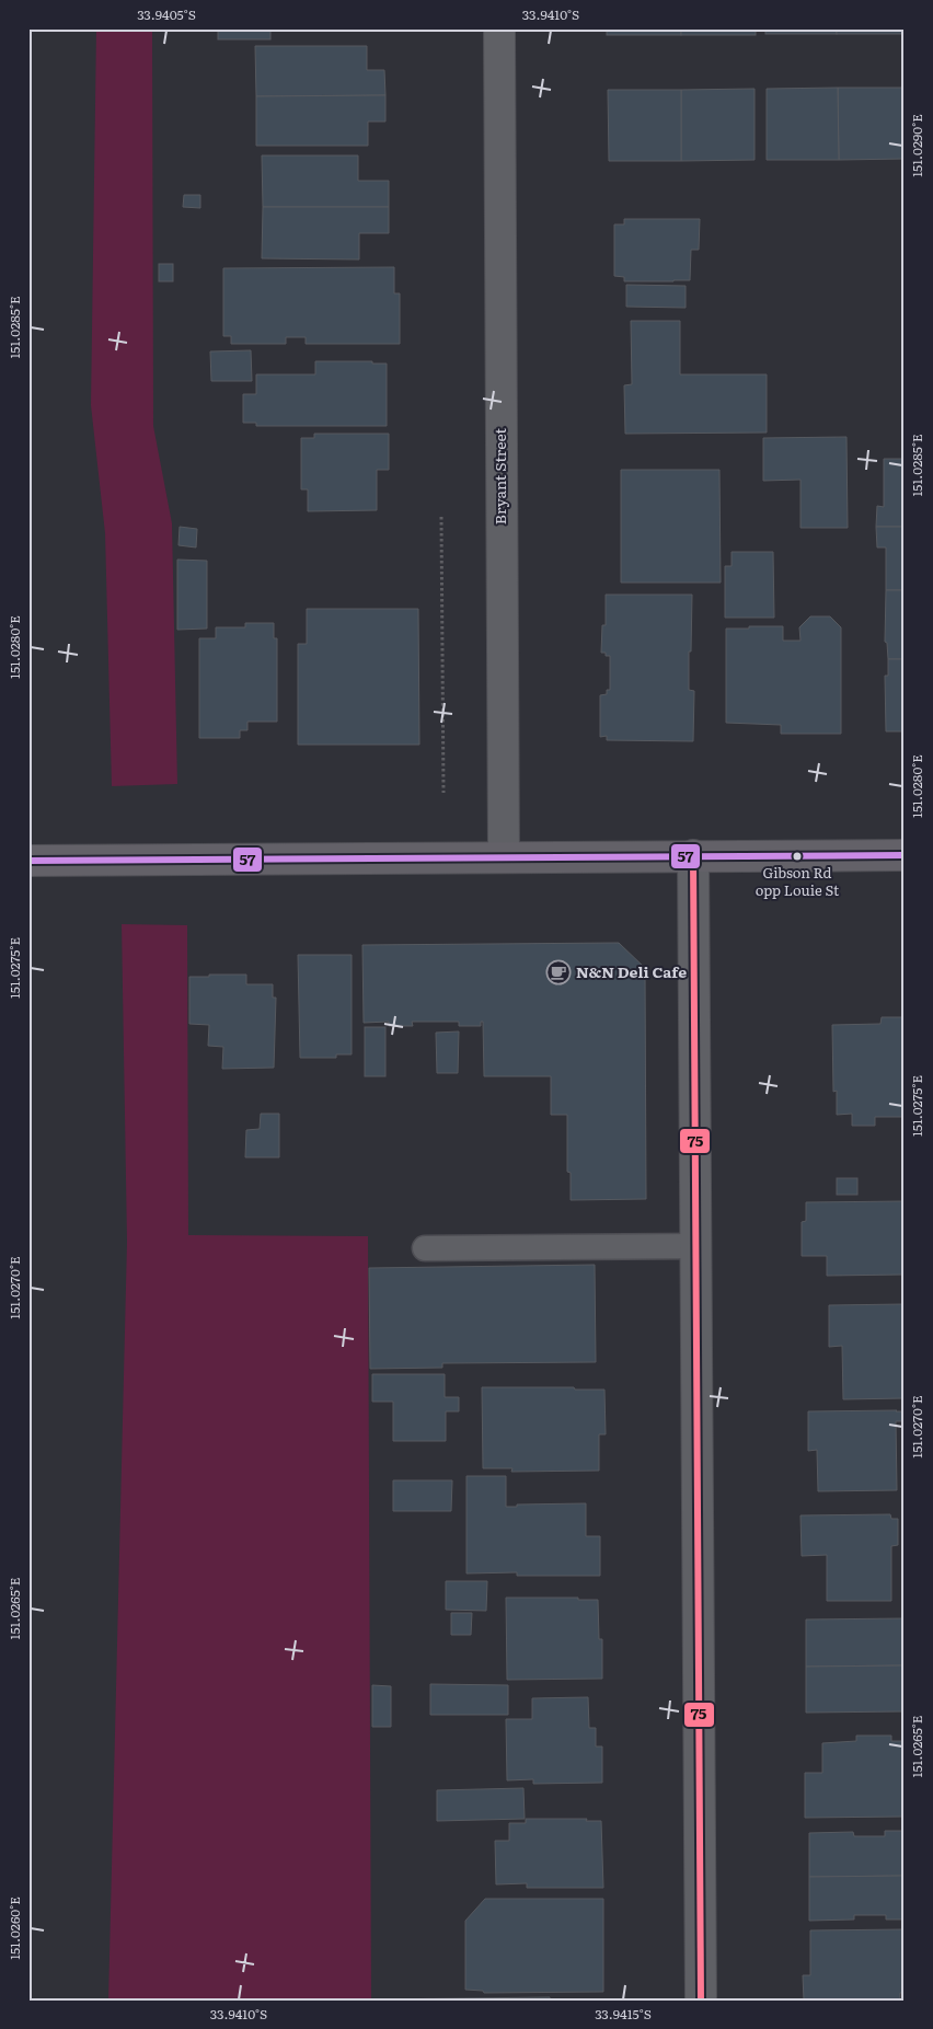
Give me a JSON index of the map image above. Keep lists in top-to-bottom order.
{
  "streets": {
    "street": ["Bryant Street"]
  },
  "places": {
    "other": ["Gibson Rd opp Louie St"],
    "cafe": ["N&N Deli Cafe"]
  },
  "lines": ["transit line 75", "transit line 57"],
  "coordinates": [
    "33.9405°S",
    "33.9410°S",
    "151.0290°E",
    "151.0285°E",
    "151.0280°E",
    "151.0275°E",
    "151.0270°E",
    "151.0265°E",
    "151.0260°E",
    "33.9415°S"
  ]
}
